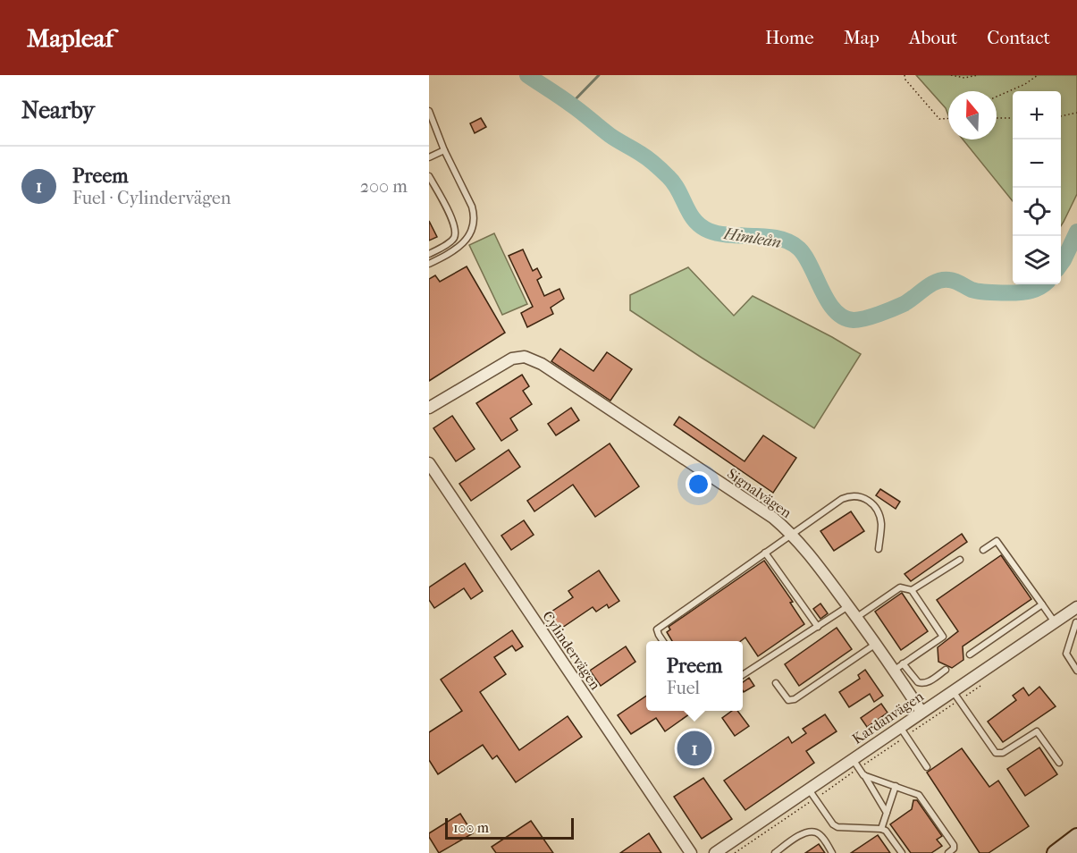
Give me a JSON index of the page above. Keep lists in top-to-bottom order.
{
  "streets": {
    "street": ["Signalvägen", "Cylindervägen", "Kardanvägen"]
  },
  "crossings": [
    ["Signalvägen", "Kardanvägen"]
  ],
  "water": ["Himleån"],
  "scale_bar": "100 m",
  "north": "top",
  "page": {
    "header": "Mapleaf",
    "nav": [
      "Home",
      "Map",
      "About",
      "Contact"
    ],
    "heading": "Nearby",
    "map_buttons": ["+", "−"],
    "list": [
      {
        "mark": "1",
        "name": "Preem",
        "note": "Fuel · Cylindervägen",
        "value": "200 m"
      }
    ],
    "popup": ["Preem", "Fuel"],
    "pins": "1",
    "scale": "100 m"
  }
}
